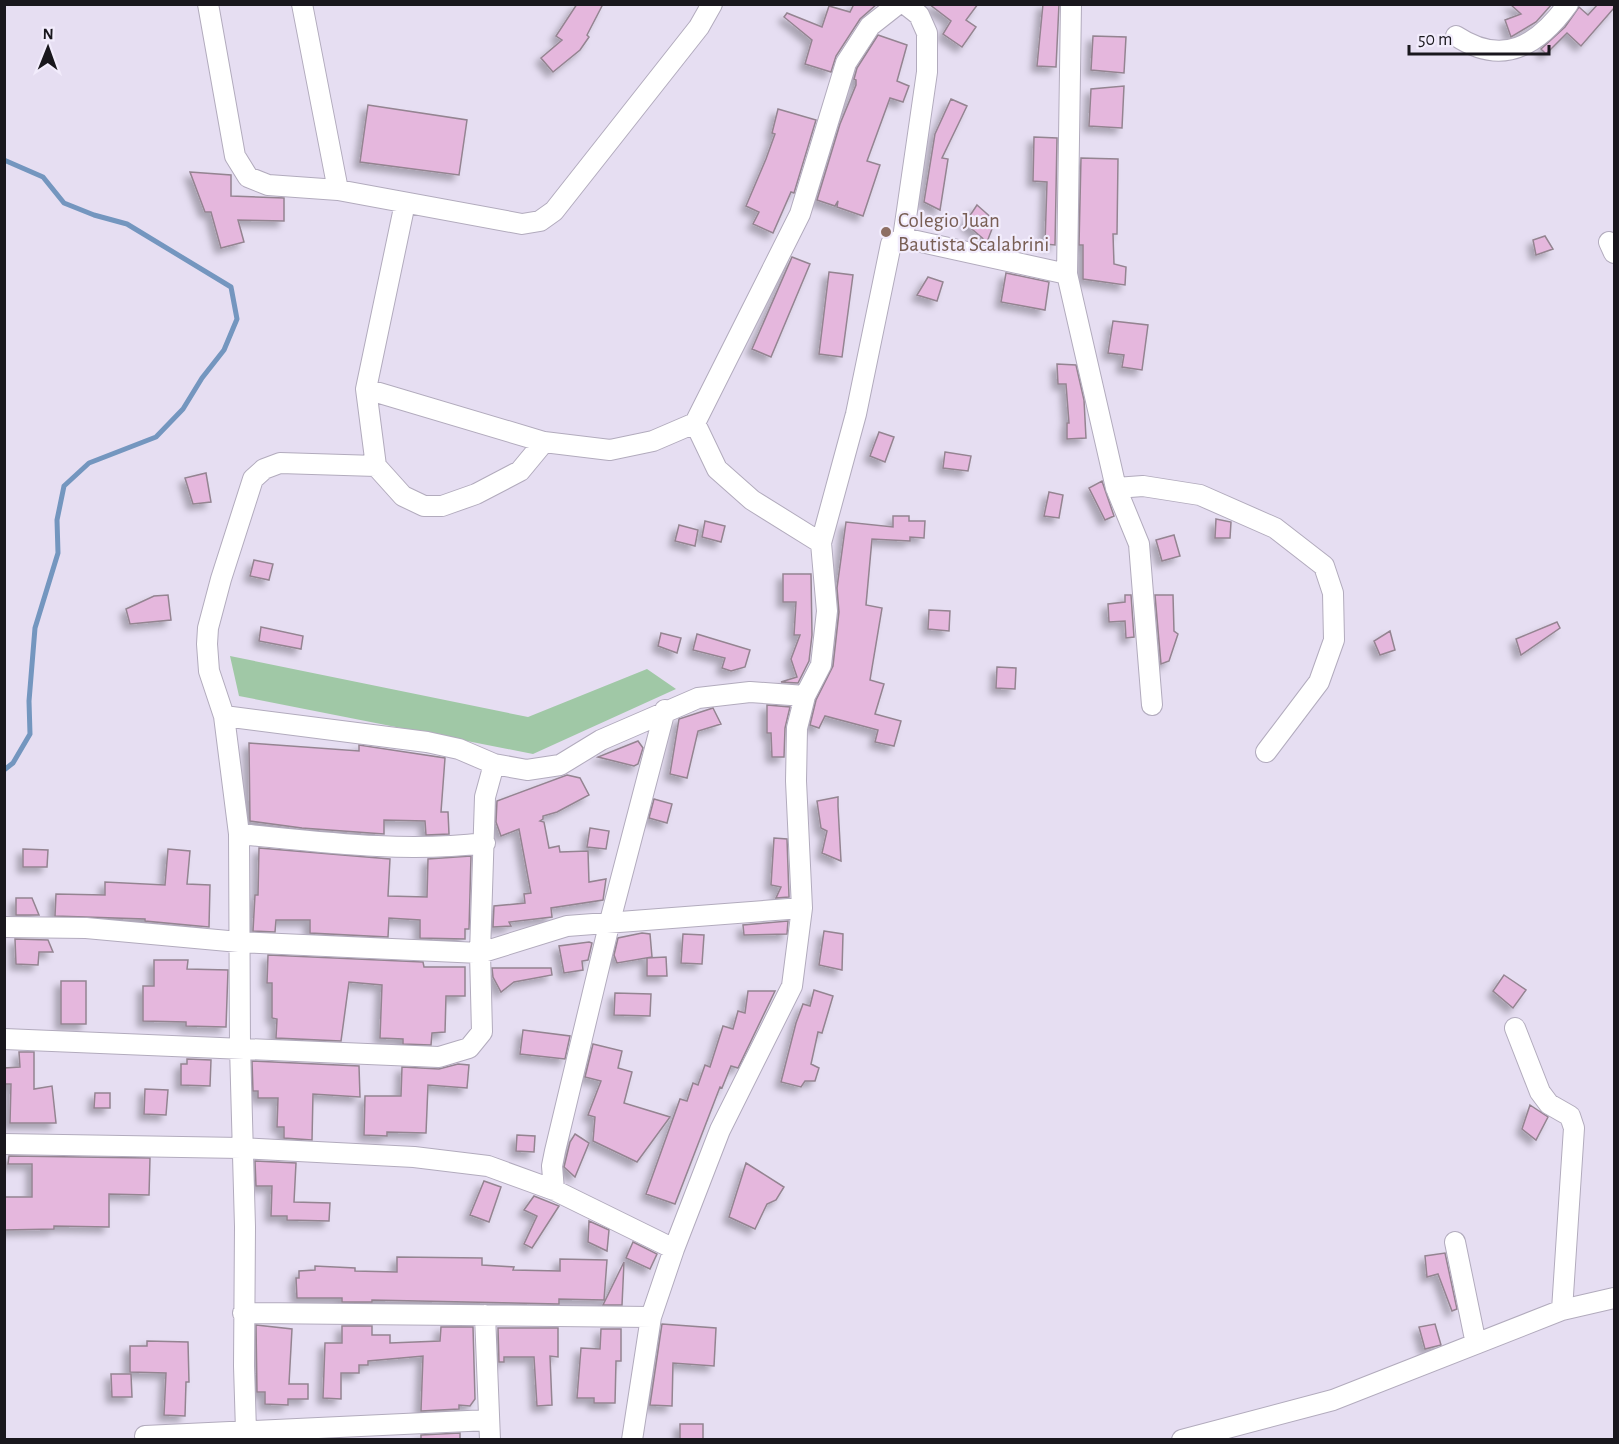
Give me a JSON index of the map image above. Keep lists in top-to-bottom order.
{
  "places": ["Colegio Juan Bautista Scalabrini"],
  "scale_bar": "50 m",
  "north": "top"
}
